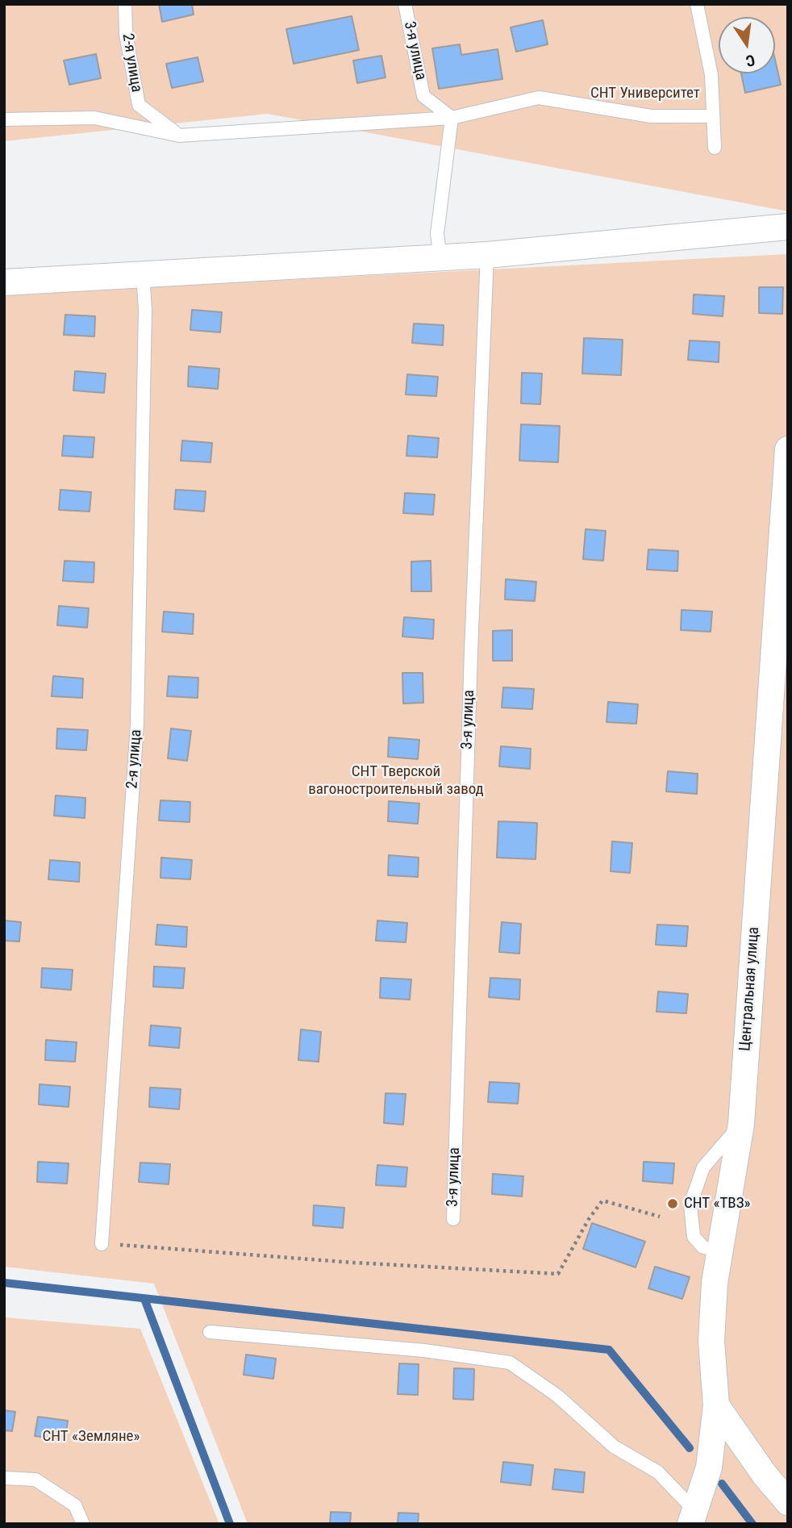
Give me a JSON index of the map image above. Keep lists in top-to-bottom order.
{
  "streets": {
    "street": ["Центральная улица"],
    "lane": ["3-я улица", "2-я улица"]
  },
  "parks": ["СНТ Университет", "СНТ Тверской вагоностроительный завод", "СНТ «Земляне»"],
  "places": ["СНТ «ТВЗ»"],
  "north": "bottom"
}
